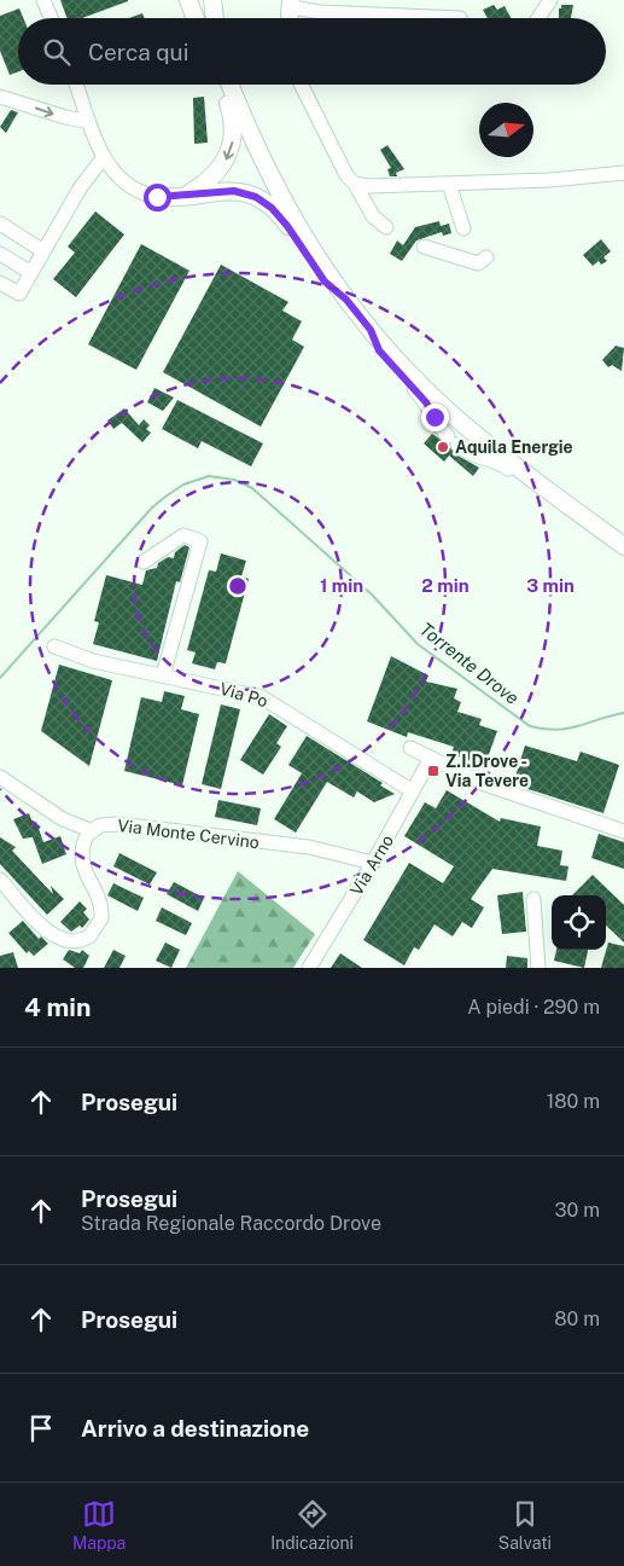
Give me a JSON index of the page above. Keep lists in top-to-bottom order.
{
  "streets": {
    "street": ["Via Po", "Via Monte Cervino", "Via Arno"]
  },
  "crossings": [
    ["Via Po", "Via Arno"],
    ["Via Monte Cervino", "Via Arno"]
  ],
  "water": ["Torrente Drove"],
  "places": {
    "other": ["Aquila Energie"],
    "transit": ["Z.I.Drove - Via Tevere"]
  },
  "north": "right",
  "page": {
    "search": "Cerca qui",
    "heading": ["4 min", "A piedi · 290 m"],
    "list": [
      ["Prosegui", "180 m"],
      ["Prosegui", "Strada Regionale Raccordo Drove", "30 m"],
      ["Prosegui", "80 m"],
      "Arrivo a destinazione"
    ],
    "nav": ["Mappa", "Indicazioni", "Salvati"]
  },
  "rings": ["1 min", "2 min", "3 min"]
}
